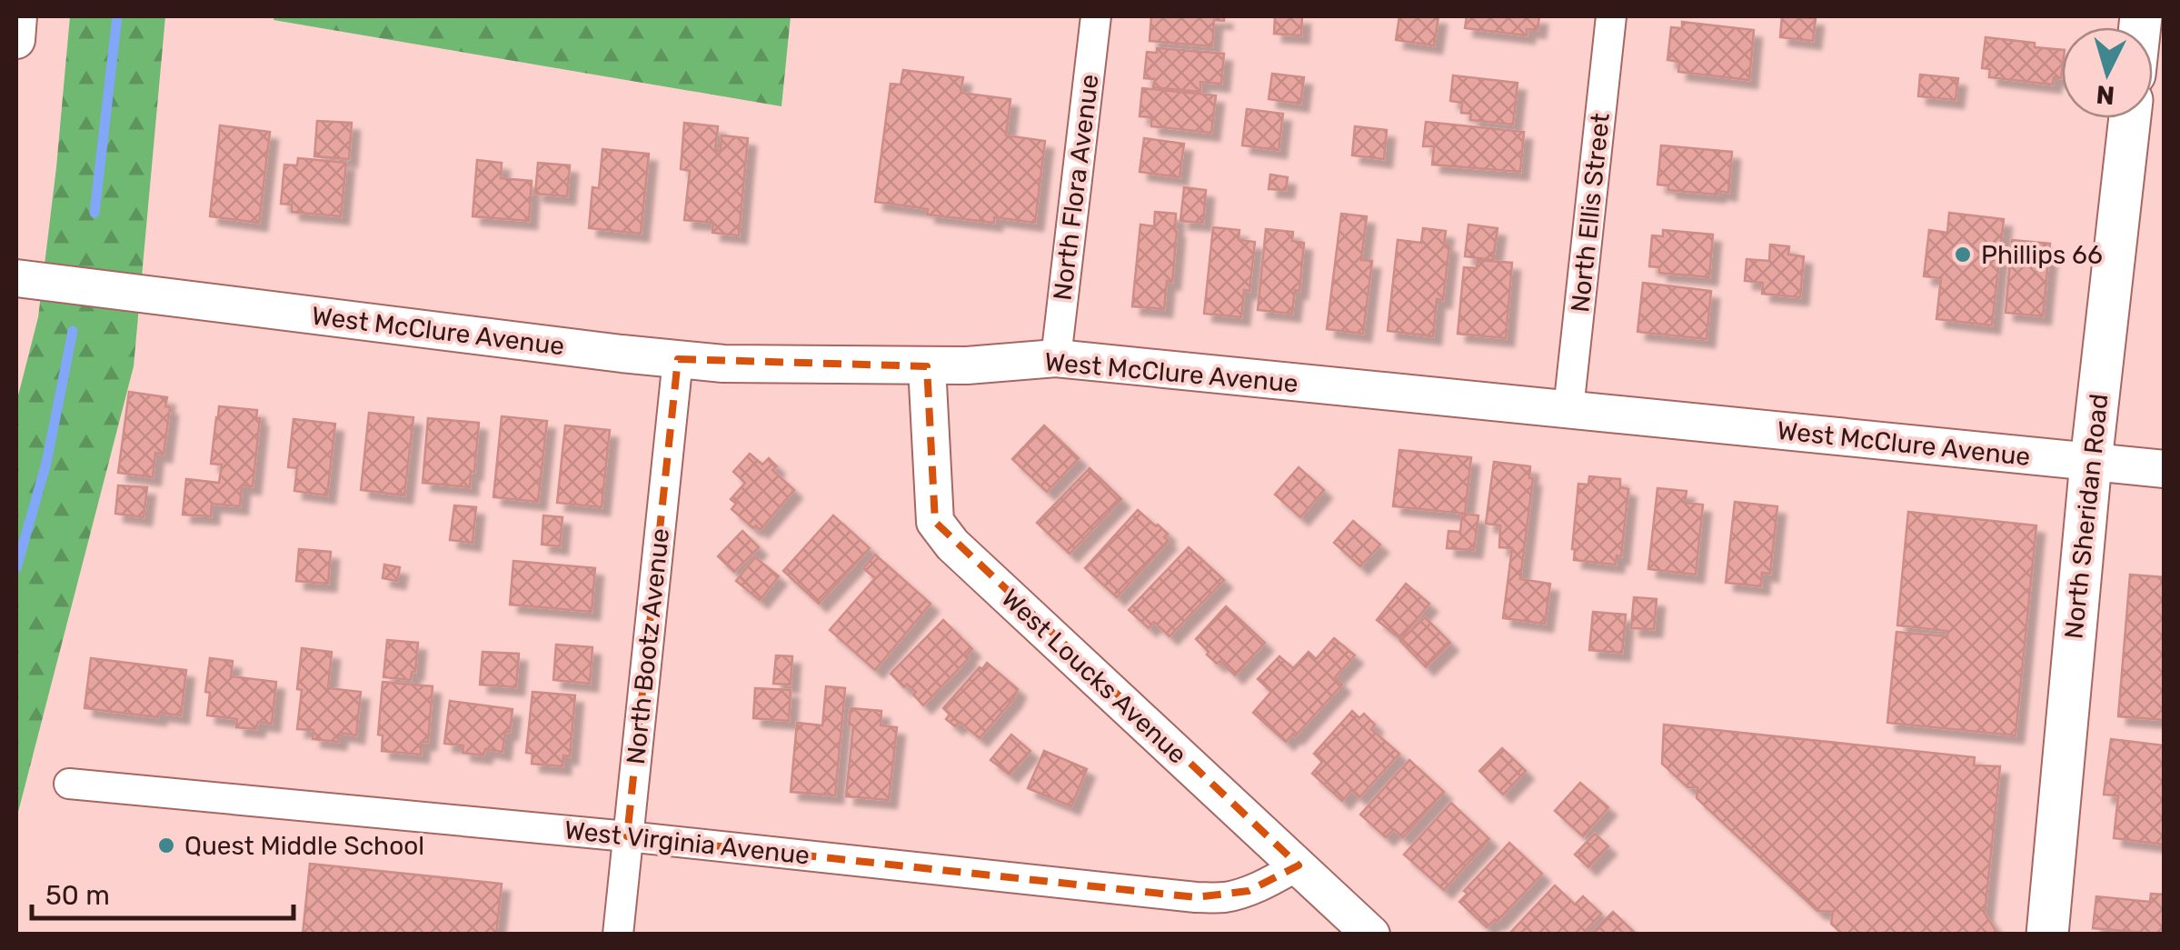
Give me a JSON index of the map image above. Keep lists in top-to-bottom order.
{
  "streets": {
    "main road": ["North Sheridan Road"],
    "street": [
      "North Flora Avenue",
      "North Ellis Street",
      "West McClure Avenue",
      "North Bootz Avenue",
      "West Loucks Avenue",
      "West Virginia Avenue"
    ]
  },
  "crossings": [
    ["North Flora Avenue", "West McClure Avenue"],
    ["North Ellis Street", "West McClure Avenue"],
    ["West McClure Avenue", "North Sheridan Road"],
    ["West McClure Avenue", "North Bootz Avenue"],
    ["West McClure Avenue", "West Loucks Avenue"],
    ["North Bootz Avenue", "West Virginia Avenue"],
    ["West Loucks Avenue", "West Virginia Avenue"]
  ],
  "places": ["Phillips 66", "Quest Middle School"],
  "scale_bar": "50 m",
  "north": "bottom"
}
